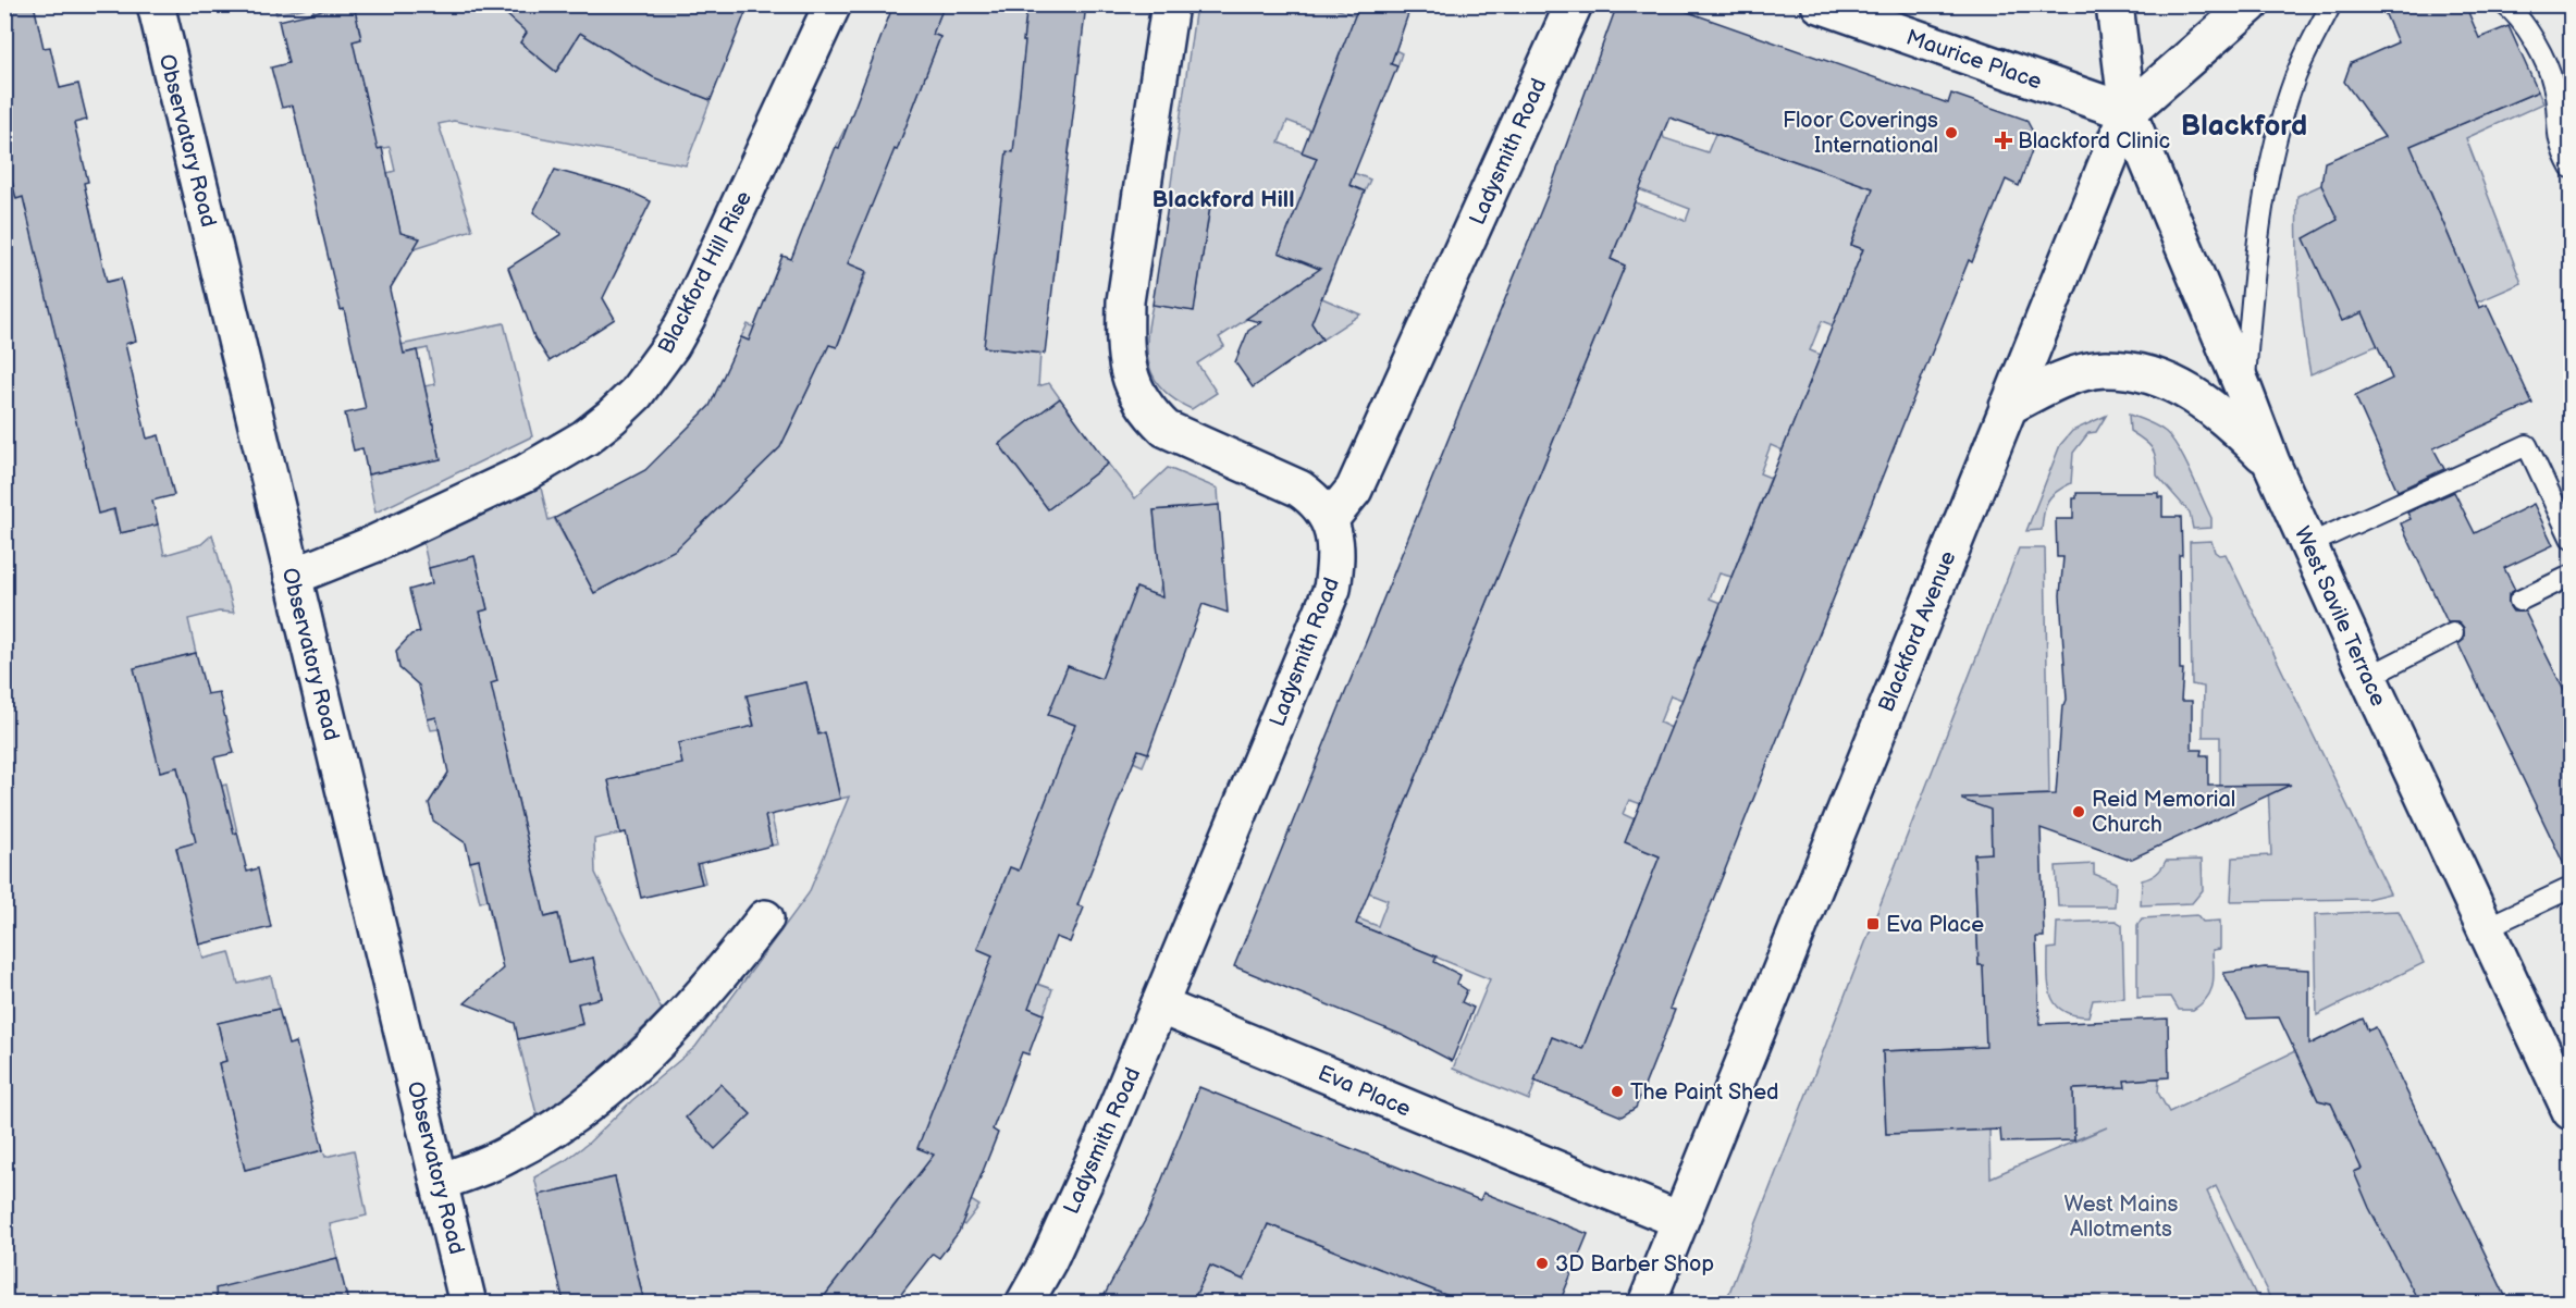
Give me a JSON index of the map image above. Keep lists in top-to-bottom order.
{
  "streets": {
    "street": [
      "Maurice Place",
      "Observatory Road",
      "Ladysmith Road",
      "Blackford Hill Rise",
      "West Savile Terrace",
      "Blackford Avenue",
      "Eva Place"
    ]
  },
  "crossings": [
    ["Maurice Place", "West Savile Terrace"],
    ["Maurice Place", "Blackford Avenue"],
    ["Observatory Road", "Blackford Hill Rise"],
    ["Ladysmith Road", "Eva Place"],
    ["West Savile Terrace", "Blackford Avenue"],
    ["Blackford Avenue", "Eva Place"]
  ],
  "districts": ["Blackford", "Blackford Hill"],
  "parks": ["West Mains Allotments"],
  "places": {
    "other": [
      "Floor Coverings International",
      "Reid Memorial Church",
      "The Paint Shed",
      "3D Barber Shop"
    ],
    "health": ["Blackford Clinic"],
    "transit": ["Eva Place"]
  }
}
